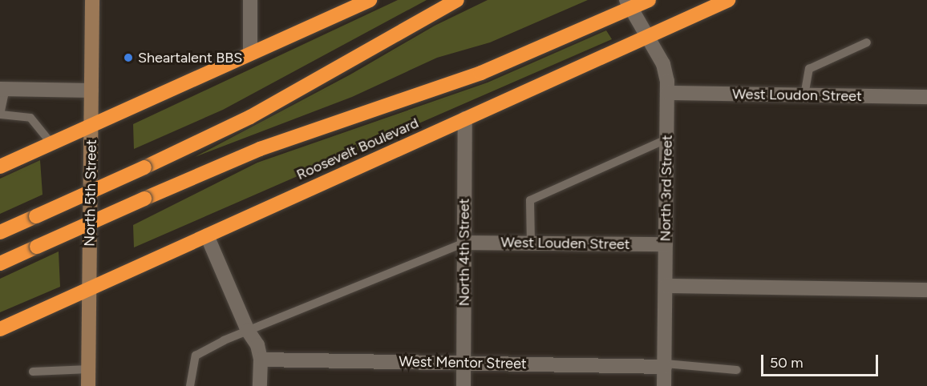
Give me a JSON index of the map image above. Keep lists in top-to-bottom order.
{
  "streets": {
    "highway": ["Roosevelt Boulevard"],
    "street": [
      "West Loudon Street",
      "North 3rd Street",
      "North 5th Street",
      "West Louden Street",
      "North 4th Street",
      "West Mentor Street"
    ]
  },
  "crossings": [
    ["West Loudon Street", "North 3rd Street"],
    ["Roosevelt Boulevard", "North 3rd Street"],
    ["Roosevelt Boulevard", "North 5th Street"],
    ["Roosevelt Boulevard", "North 4th Street"],
    ["North 3rd Street", "West Louden Street"],
    ["North 3rd Street", "West Mentor Street"],
    ["West Louden Street", "North 4th Street"],
    ["North 4th Street", "West Mentor Street"]
  ],
  "places": ["Sheartalent BBS"],
  "scale_bar": "50 m"
}
